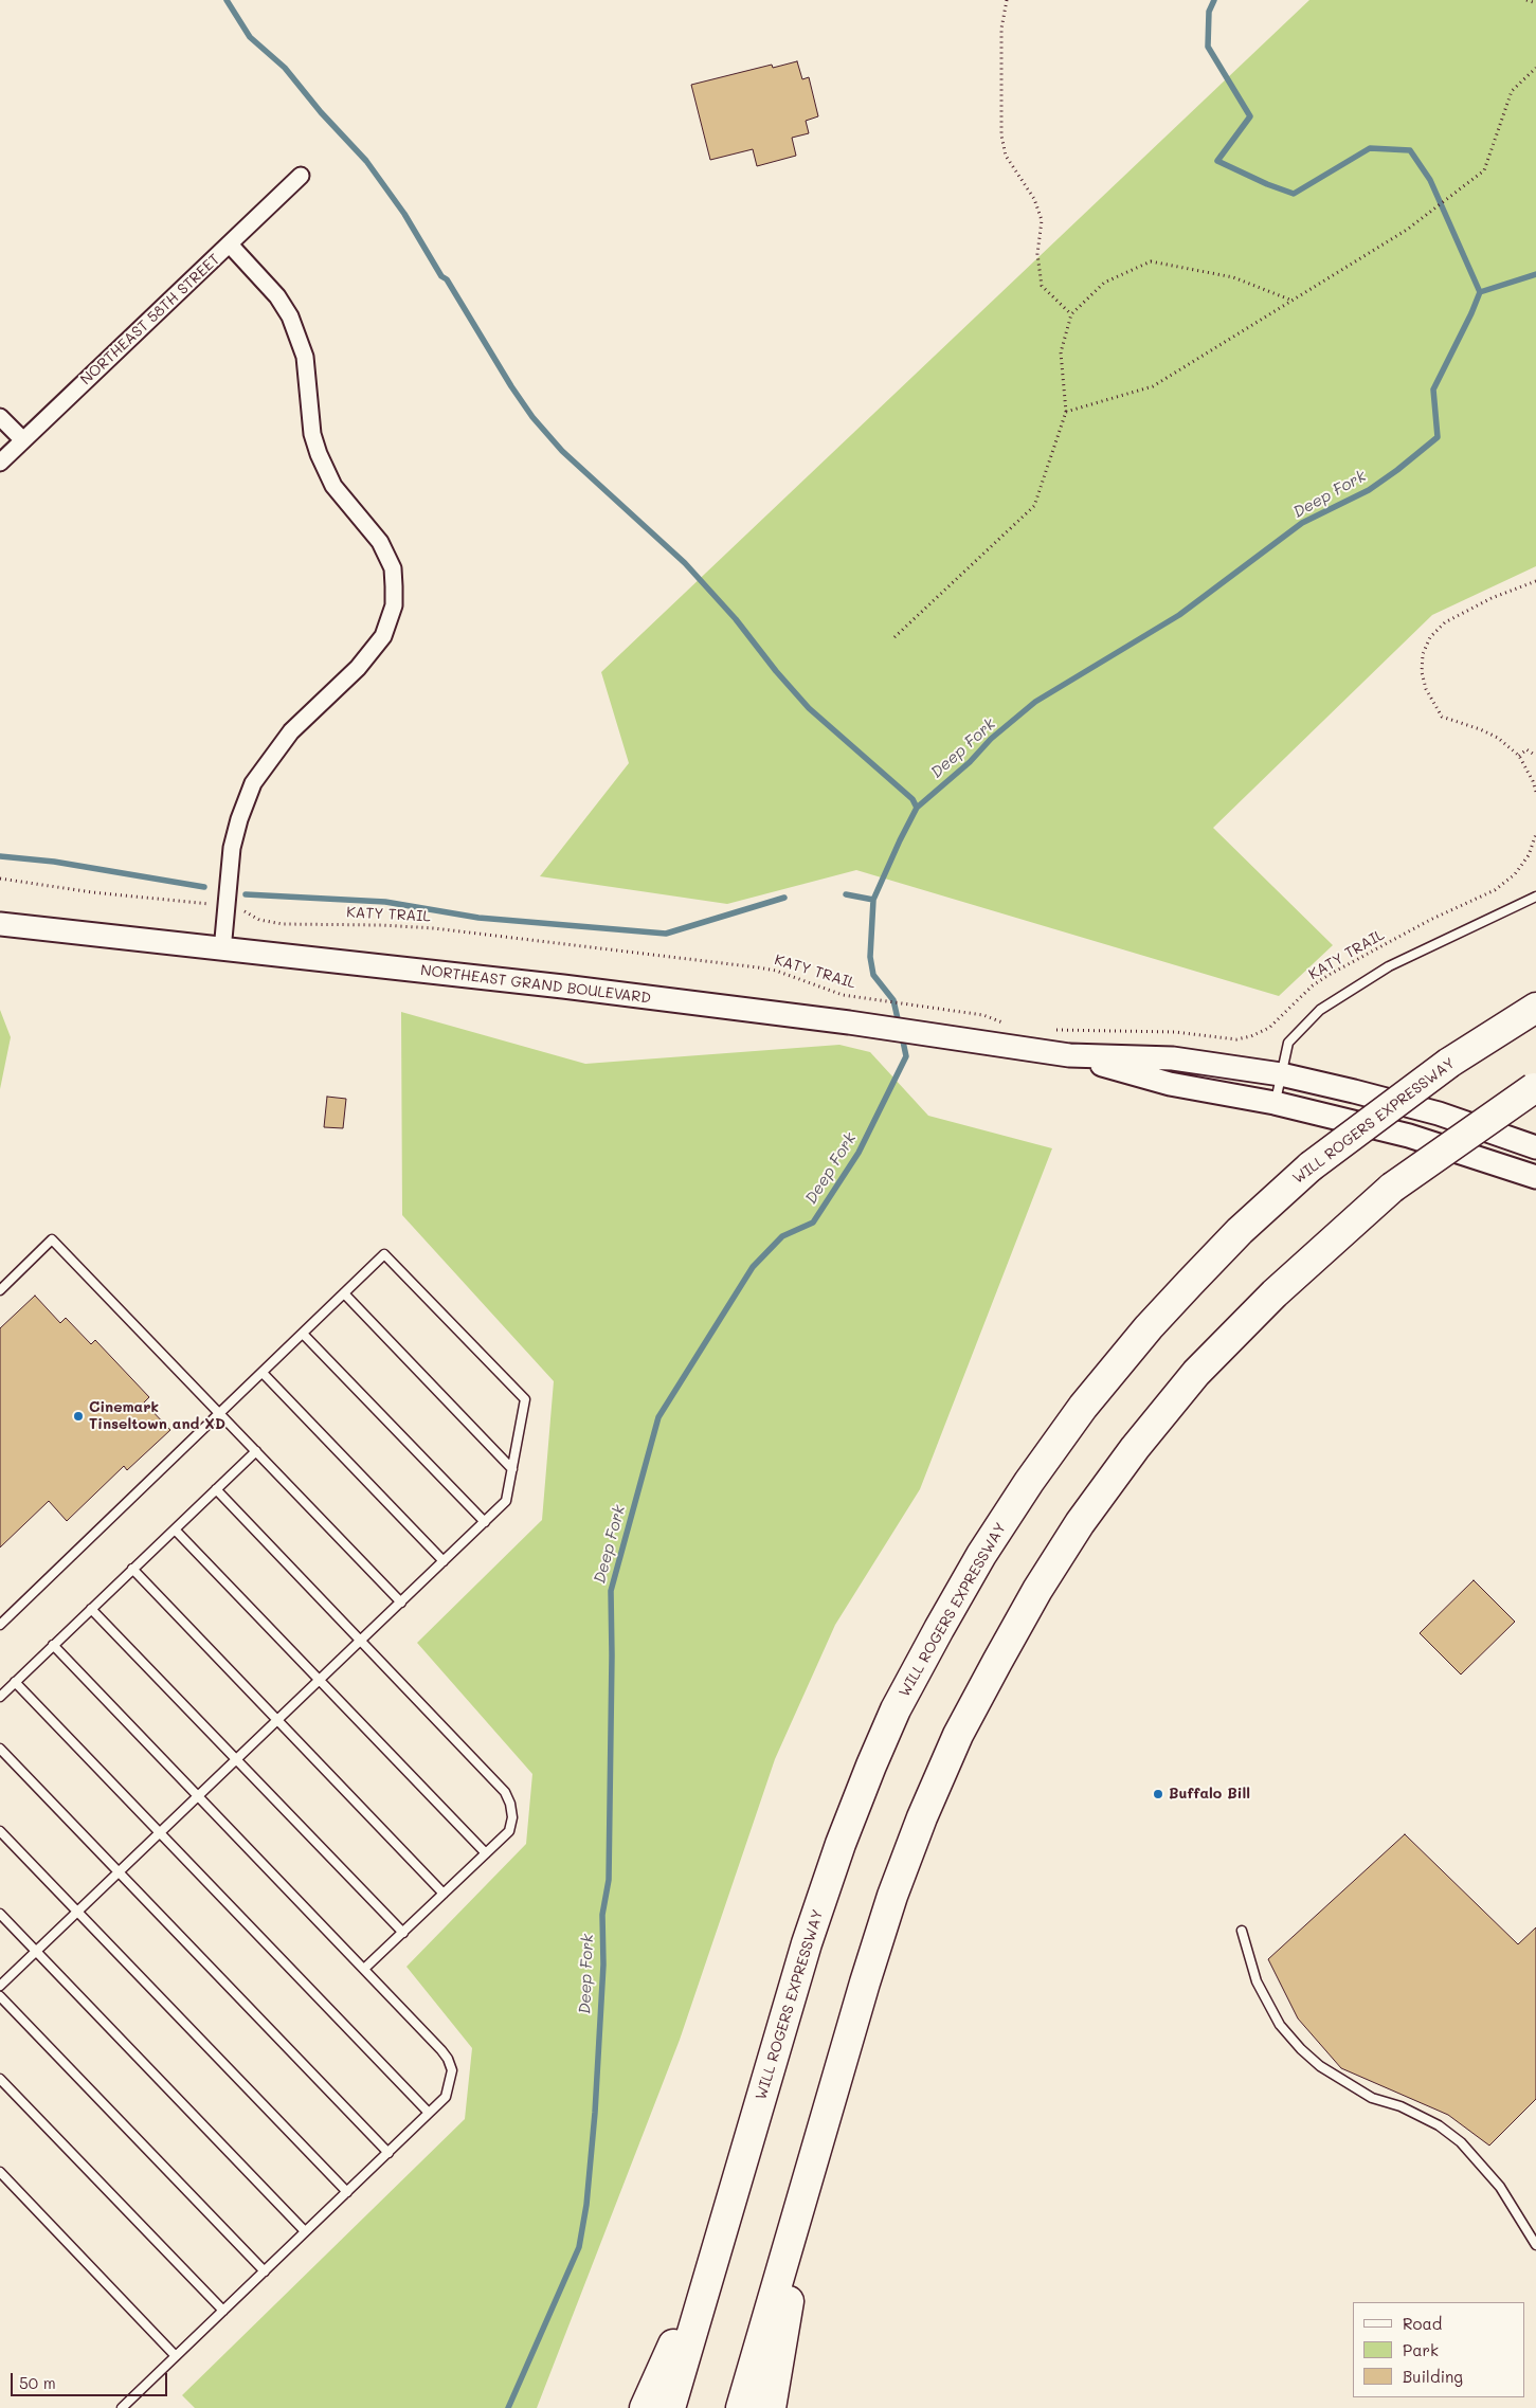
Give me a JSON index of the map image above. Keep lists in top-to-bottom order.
{
  "streets": {
    "highway": ["WILL ROGERS EXPRESSWAY"],
    "street": ["NORTHEAST 58TH STREET", "NORTHEAST GRAND BOULEVARD"],
    "path": ["KATY TRAIL"]
  },
  "water": ["Deep Fork"],
  "places": ["Cinemark Tinseltown and XD", "Buffalo Bill"],
  "legend": ["Road", "Park", "Building"],
  "scale_bar": "50 m"
}
